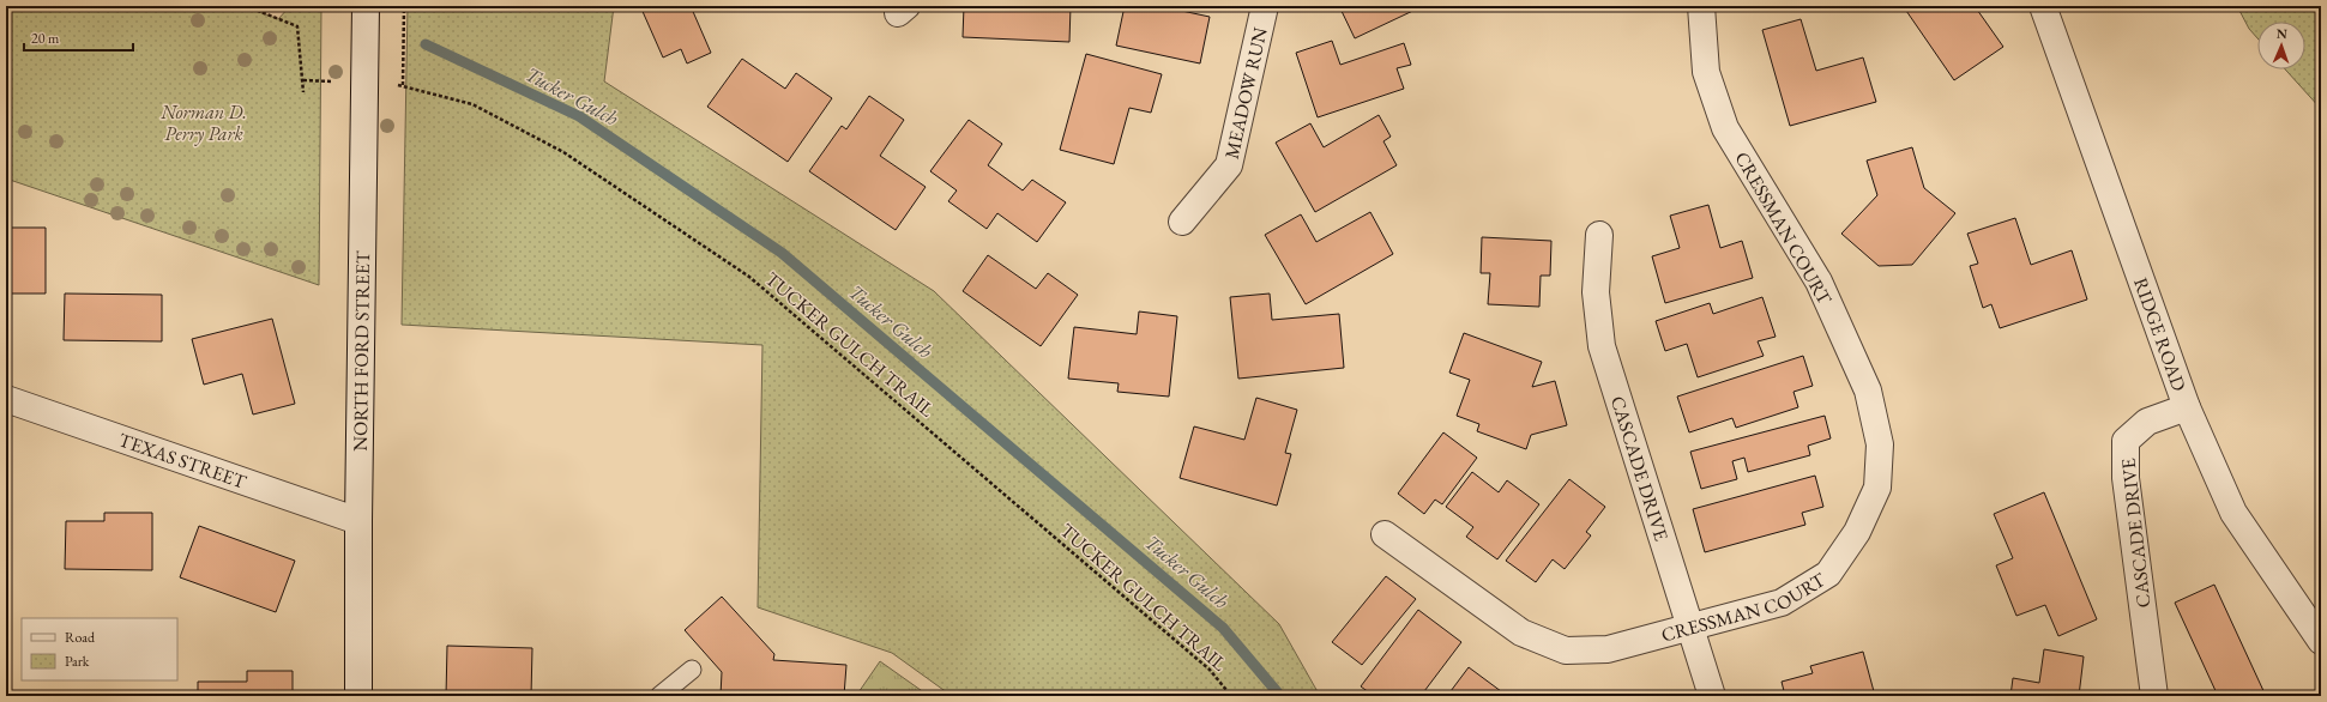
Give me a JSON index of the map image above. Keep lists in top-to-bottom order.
{
  "streets": {
    "street": [
      "MEADOW RUN",
      "CRESSMAN COURT",
      "RIDGE ROAD",
      "NORTH FORD STREET",
      "TEXAS STREET",
      "CASCADE DRIVE"
    ],
    "path": ["TUCKER GULCH TRAIL"]
  },
  "crossings": [
    ["CRESSMAN COURT", "CASCADE DRIVE"],
    ["RIDGE ROAD", "CASCADE DRIVE"],
    ["NORTH FORD STREET", "TEXAS STREET"]
  ],
  "water": ["Tucker Gulch"],
  "parks": ["Norman D. Perry Park"],
  "legend": ["Road", "Park"],
  "scale_bar": "20 m",
  "north": "top"
}
